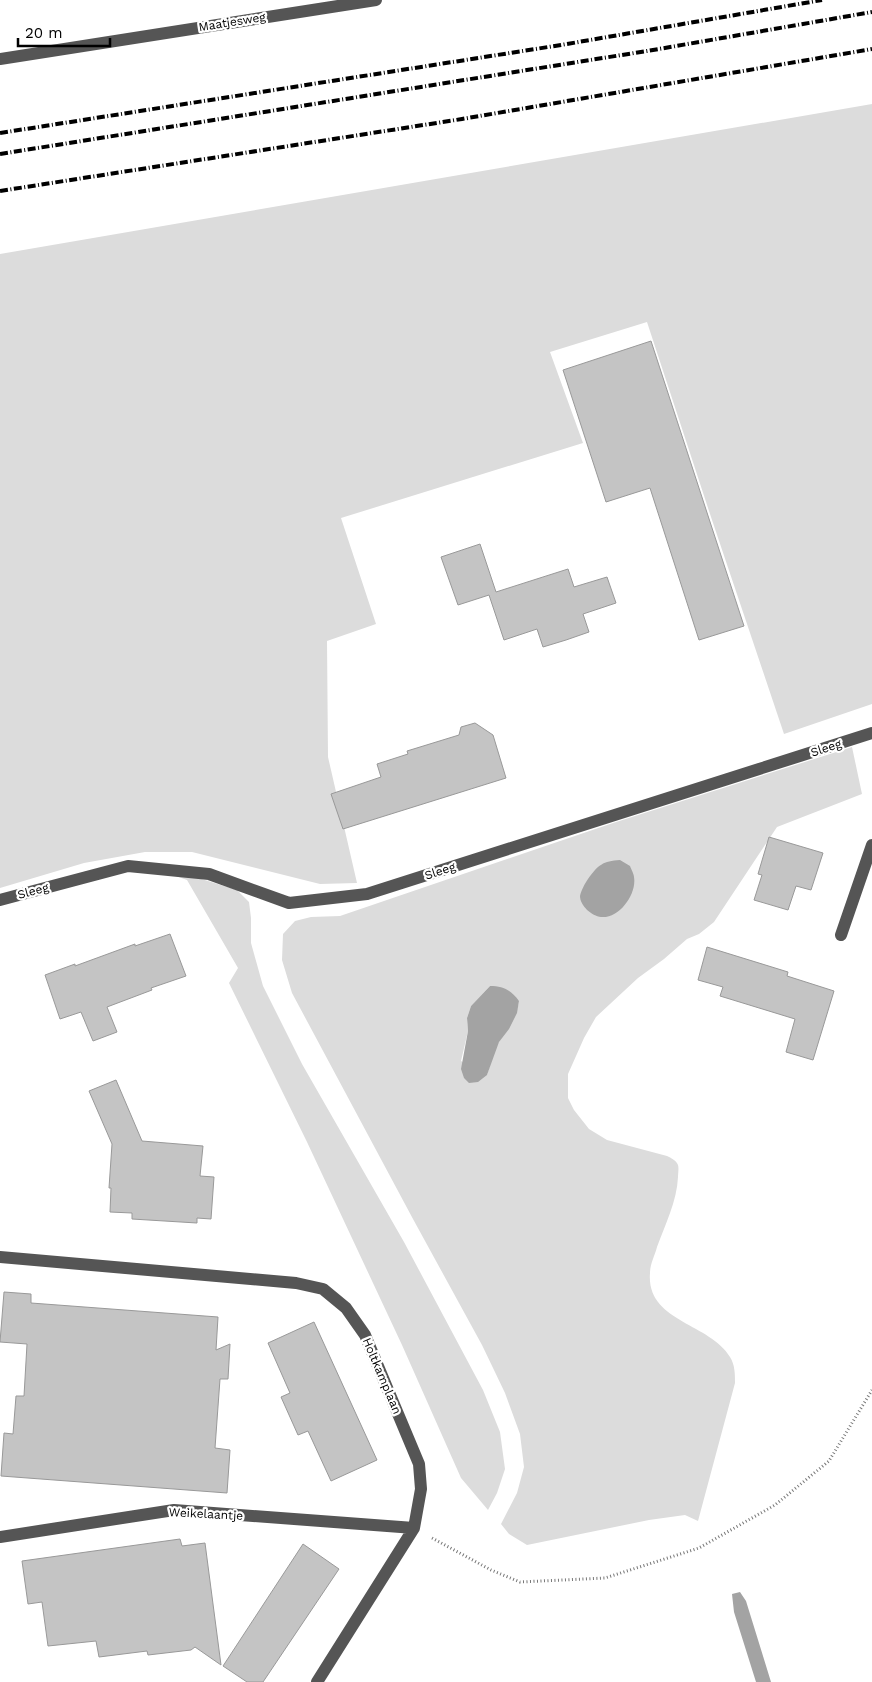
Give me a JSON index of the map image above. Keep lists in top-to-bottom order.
{
  "streets": {
    "street": [
      "Maatjesweg",
      "Sleeg",
      "Holtkamplaan",
      "Weikelaantje"
    ]
  },
  "crossings": [
    ["Holtkamplaan", "Weikelaantje"]
  ],
  "scale_bar": "20 m"
}
